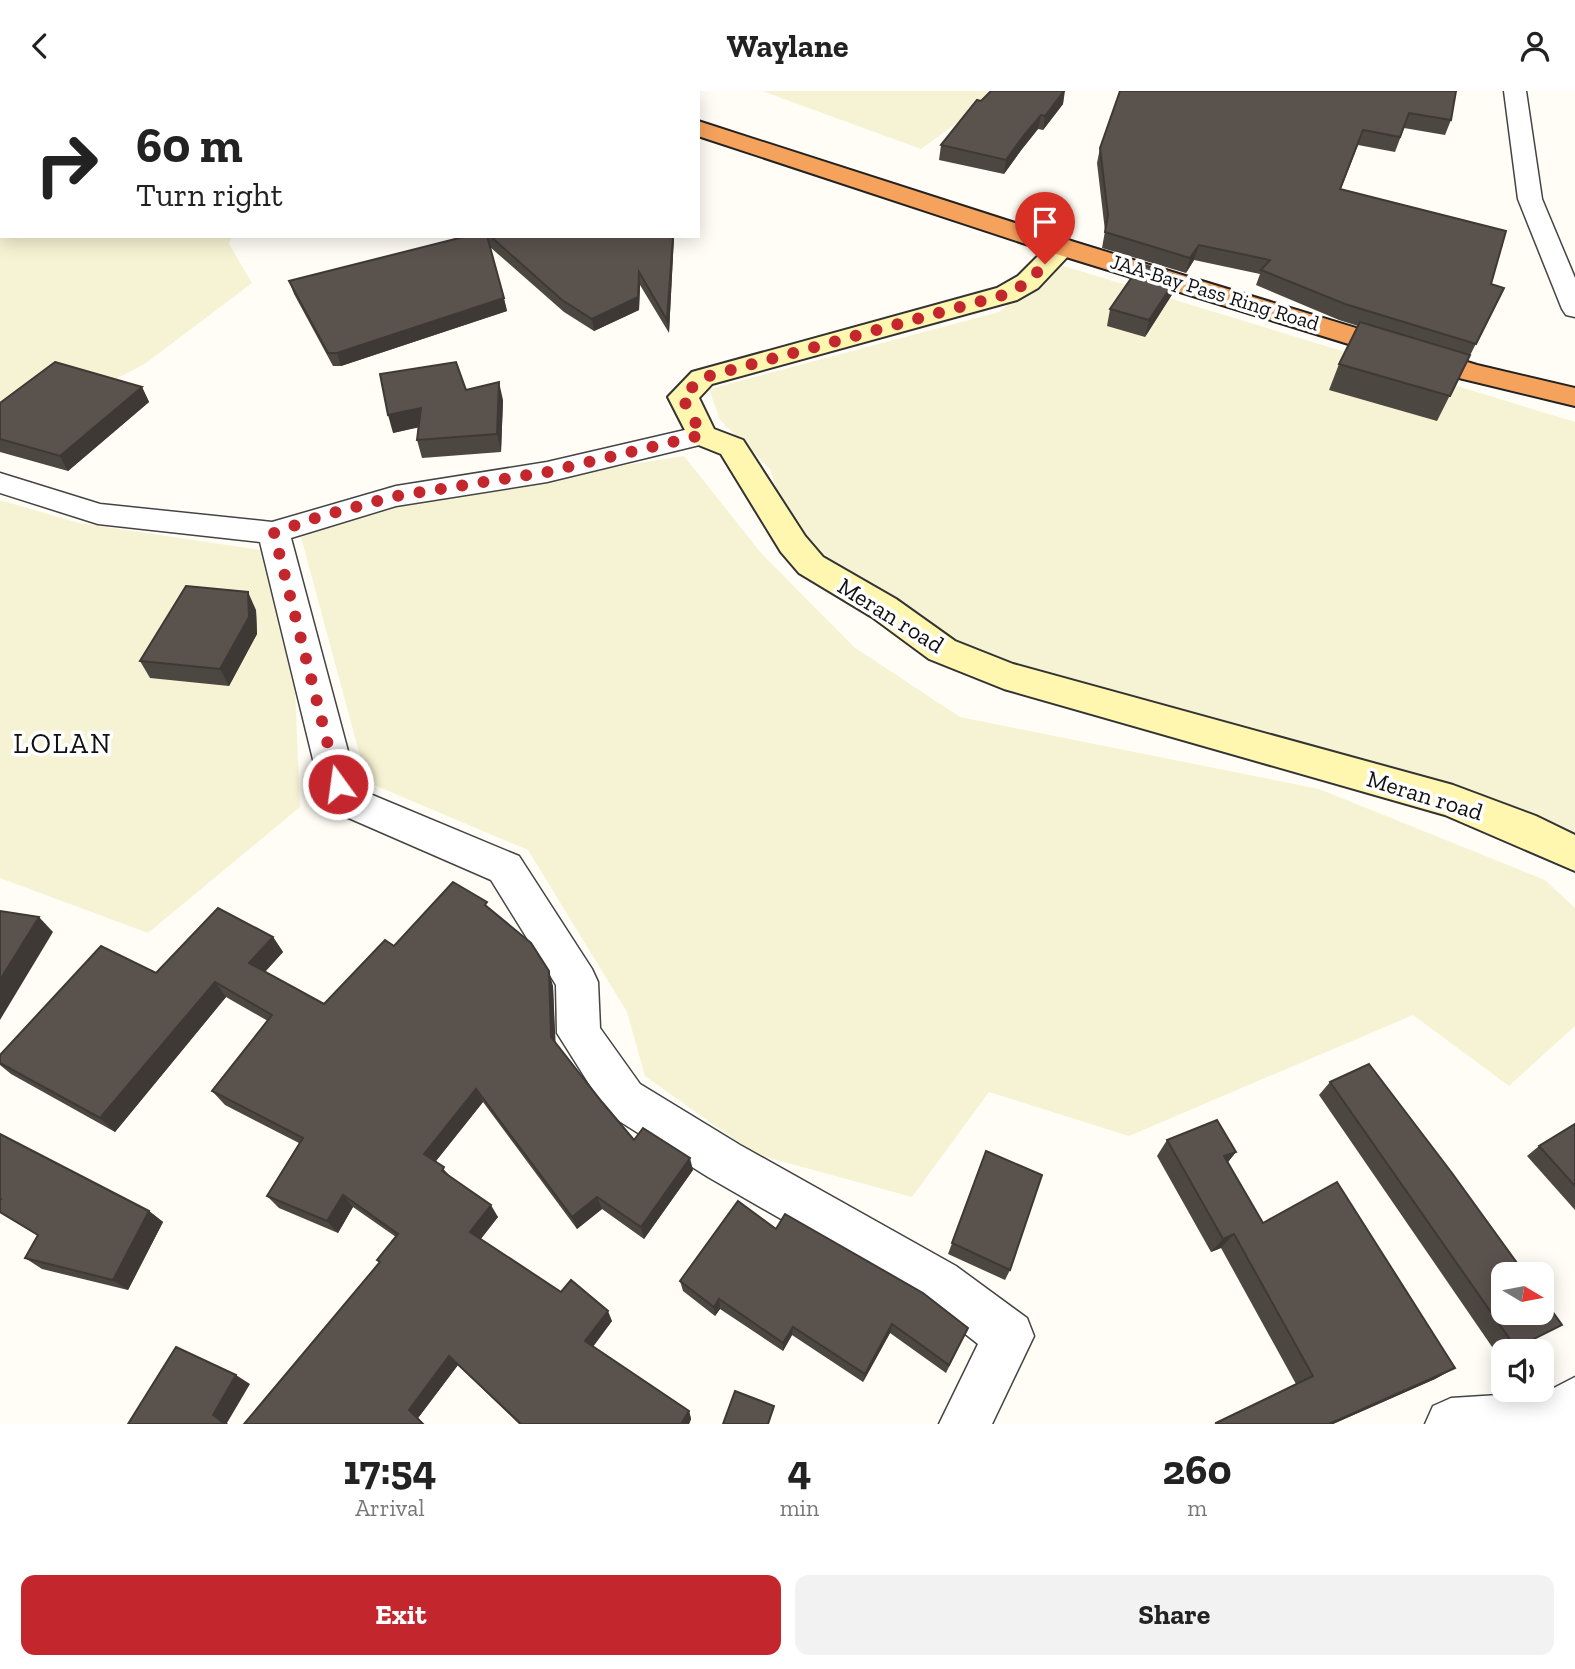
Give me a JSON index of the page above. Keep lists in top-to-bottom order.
{
  "streets": {
    "highway": ["JAA-Bay Pass Ring Road"],
    "street": ["Meran road"]
  },
  "districts": ["LOLAN"],
  "north": "right",
  "page": {
    "header": "Waylane",
    "turn": ["60 m", "Turn right"],
    "eta": [
      "17:54",
      "Arrival",
      "4",
      "min",
      "260",
      "m"
    ],
    "buttons": ["Exit", "Share"]
  }
}
